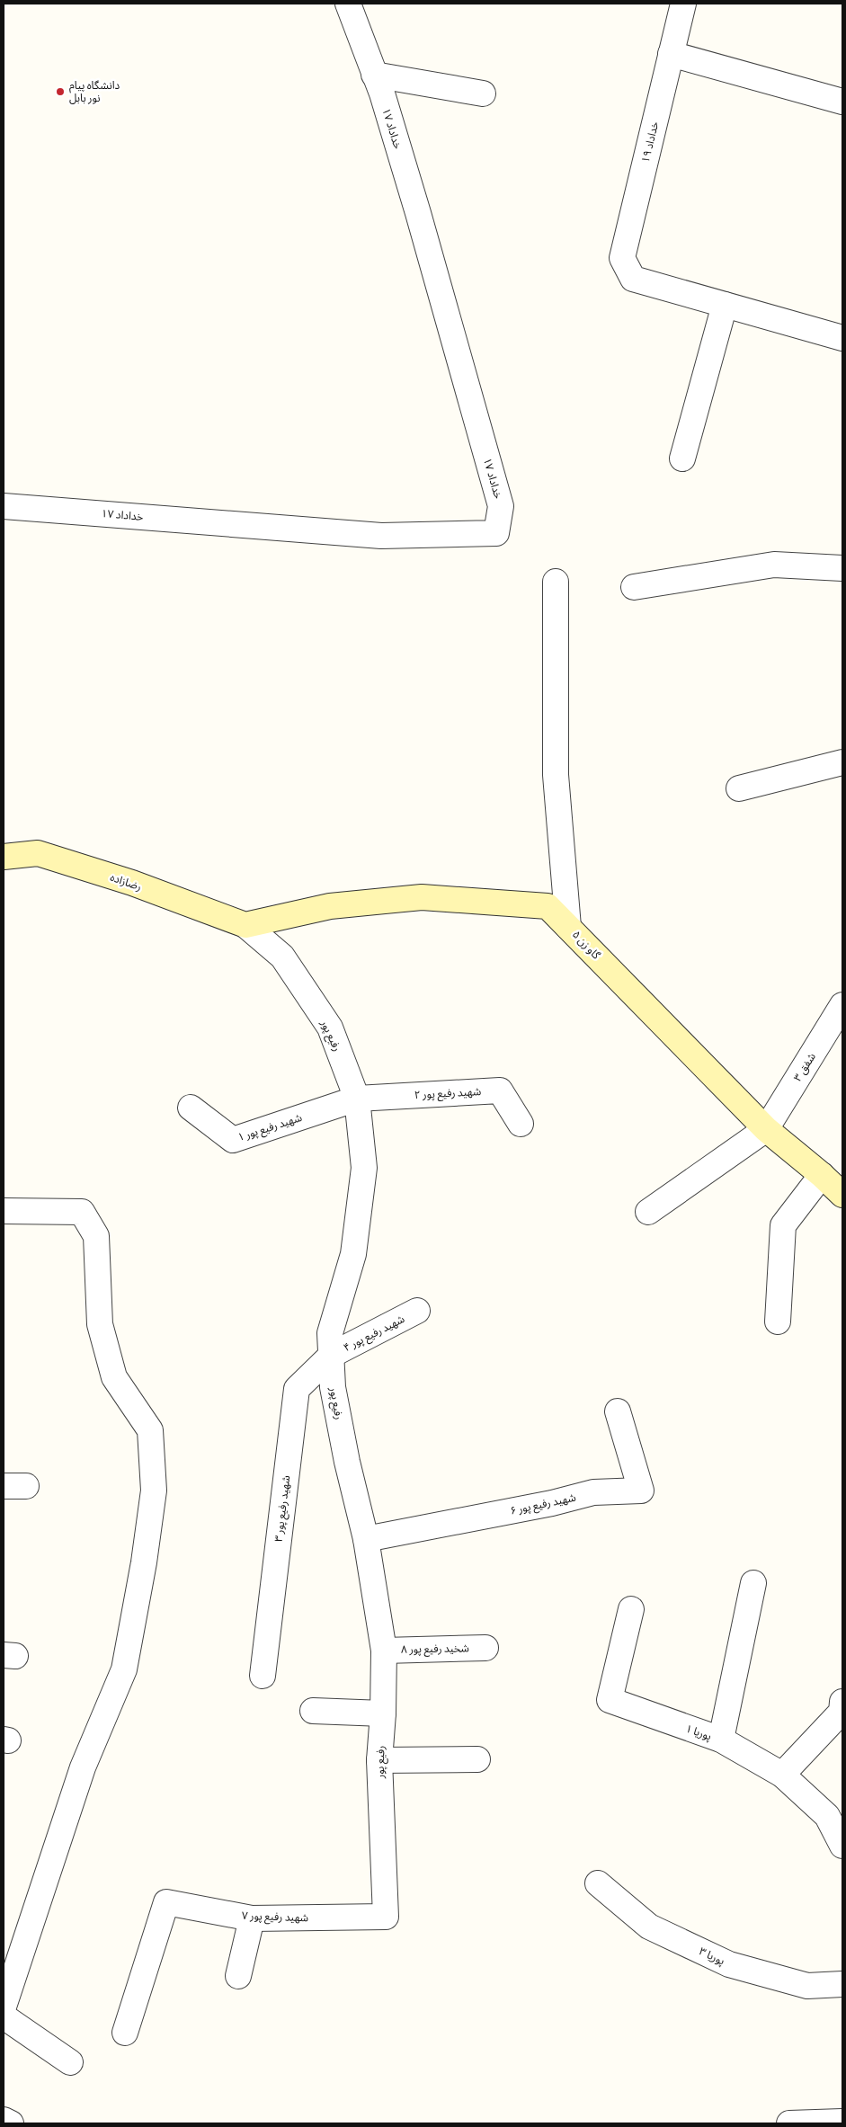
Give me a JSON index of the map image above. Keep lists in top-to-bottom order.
{
  "streets": {
    "street": [
      "خداداد ۱۷",
      "خداداد ۱۹",
      "رضازاده",
      "گاو زن ۵",
      "رفیع پور",
      "شفق ۳",
      "شهید رفیع پور ۲",
      "شهید رفیع پور ۱",
      "شهید رفیع پور ۴",
      "شهید رفیع پور ۶",
      "شهید رفیع پور ۳",
      "شخید رفیع پور ۸",
      "پوریا ۱",
      "شهید رفیع پور ۷",
      "پوریا ۳"
    ]
  },
  "crossings": [
    ["رضازاده", "گاو زن ۵"],
    ["رضازاده", "رفیع پور"],
    ["گاو زن ۵", "رفیع پور"],
    ["گاو زن ۵", "شفق ۳"],
    ["رفیع پور", "شهید رفیع پور ۲"],
    ["رفیع پور", "شهید رفیع پور ۱"],
    ["رفیع پور", "شهید رفیع پور ۴"],
    ["رفیع پور", "شهید رفیع پور ۶"],
    ["رفیع پور", "شهید رفیع پور ۳"],
    ["رفیع پور", "شخید رفیع پور ۸"],
    ["رفیع پور", "شهید رفیع پور ۷"],
    ["شهید رفیع پور ۲", "شهید رفیع پور ۱"],
    ["شهید رفیع پور ۴", "شهید رفیع پور ۳"]
  ],
  "places": ["دانشگاه پیام نور بابل"]
}
